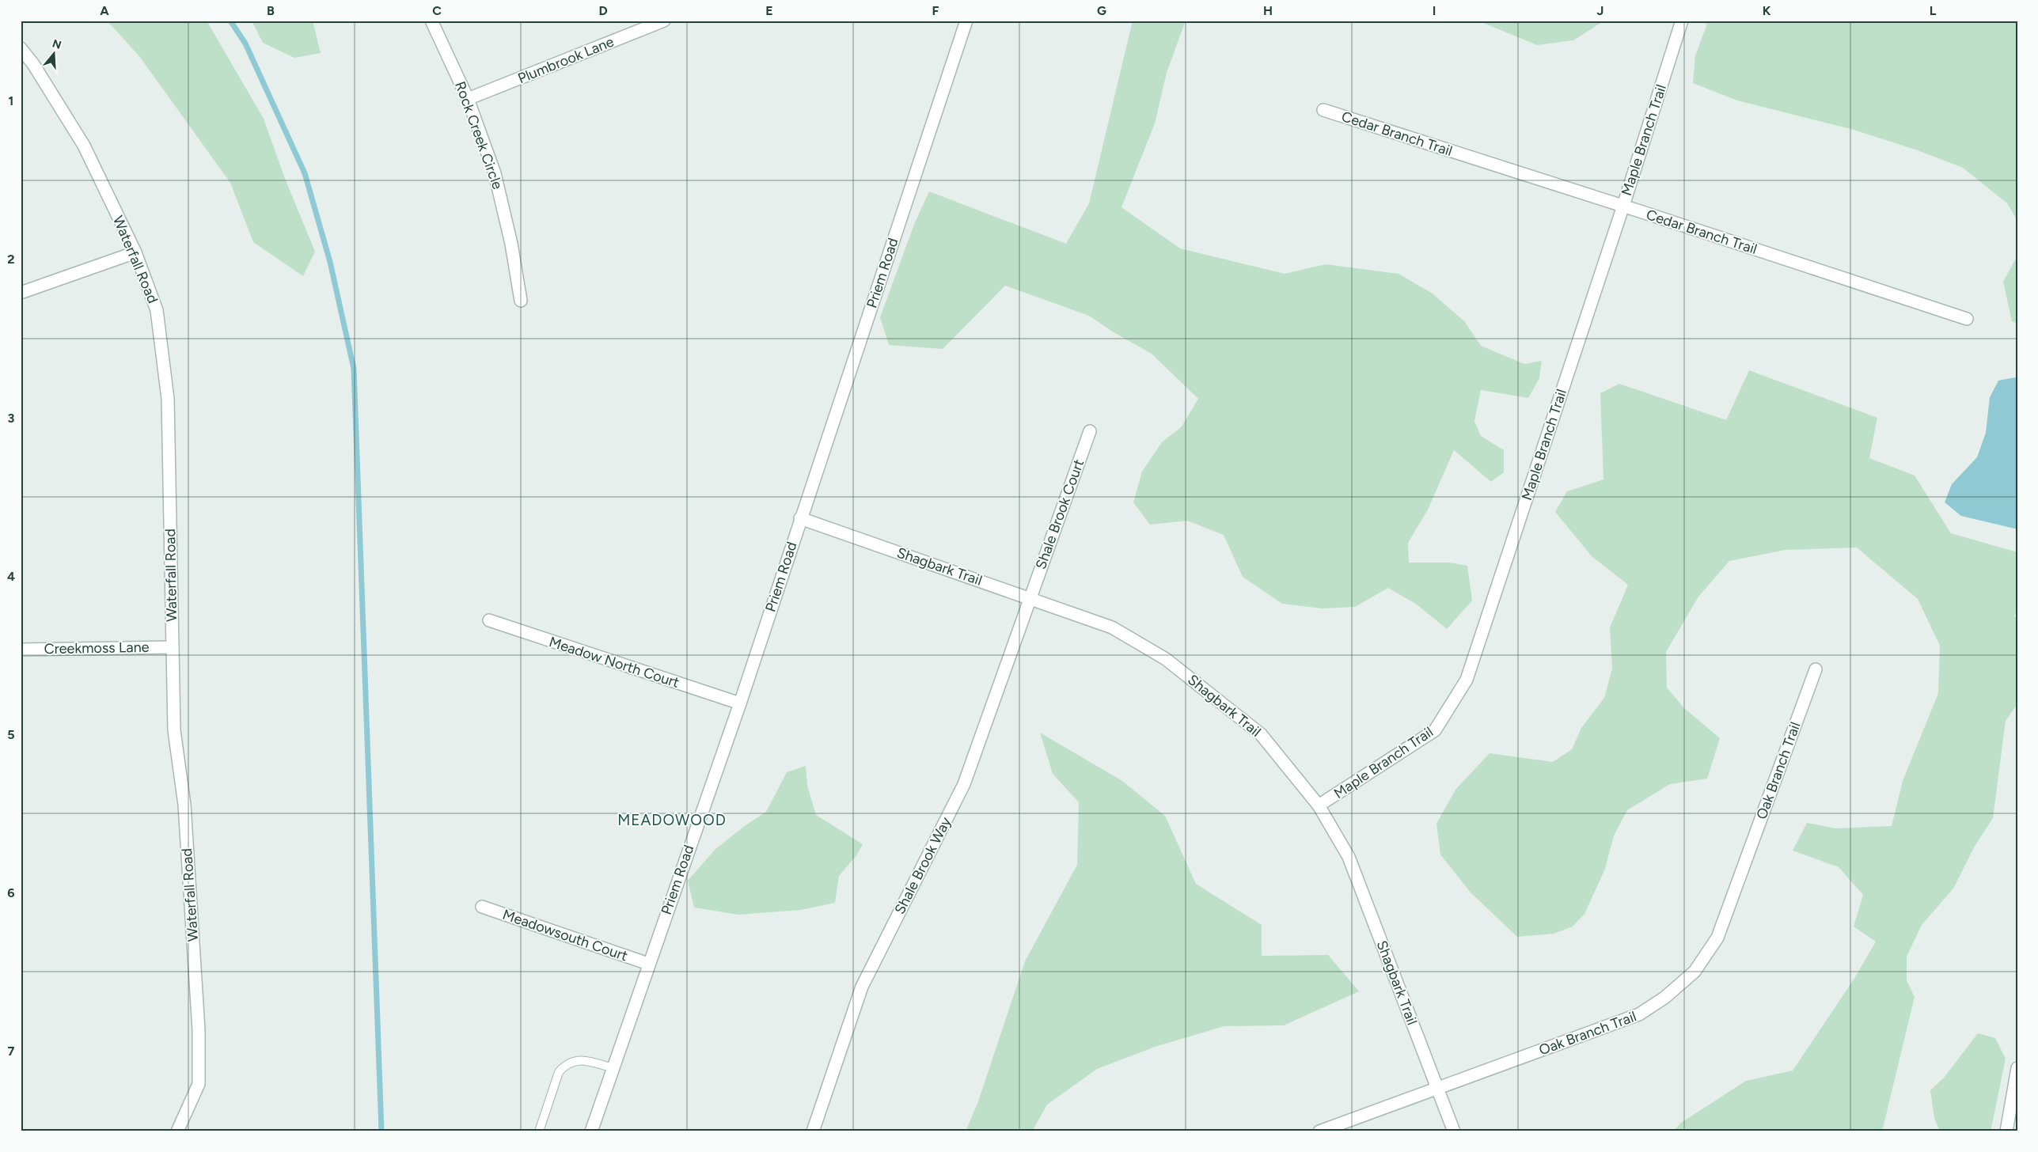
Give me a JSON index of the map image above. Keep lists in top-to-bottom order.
{
  "streets": {
    "street": [
      "Plumbrook Lane",
      "Cedar Branch Trail",
      "Rock Creek Circle",
      "Maple Branch Trail",
      "Waterfall Road",
      "Priem Road",
      "Shale Brook Court",
      "Shagbark Trail",
      "Creekmoss Lane",
      "Meadow North Court",
      "Oak Branch Trail",
      "Shale Brook Way",
      "Meadowsouth Court"
    ]
  },
  "crossings": [
    ["Plumbrook Lane", "Rock Creek Circle"],
    ["Cedar Branch Trail", "Maple Branch Trail"],
    ["Maple Branch Trail", "Shagbark Trail"],
    ["Waterfall Road", "Creekmoss Lane"],
    ["Priem Road", "Shagbark Trail"],
    ["Priem Road", "Meadow North Court"],
    ["Priem Road", "Meadowsouth Court"],
    ["Shale Brook Court", "Shagbark Trail"],
    ["Shale Brook Court", "Shale Brook Way"],
    ["Shagbark Trail", "Oak Branch Trail"],
    ["Shagbark Trail", "Shale Brook Way"]
  ],
  "districts": ["MEADOWOOD"],
  "north": "top",
  "grid": {
    "columns": [
      "A",
      "B",
      "C",
      "D",
      "E",
      "F",
      "G",
      "H",
      "I",
      "J",
      "K",
      "L"
    ],
    "rows": [
      "1",
      "2",
      "3",
      "4",
      "5",
      "6",
      "7"
    ]
  }
}
